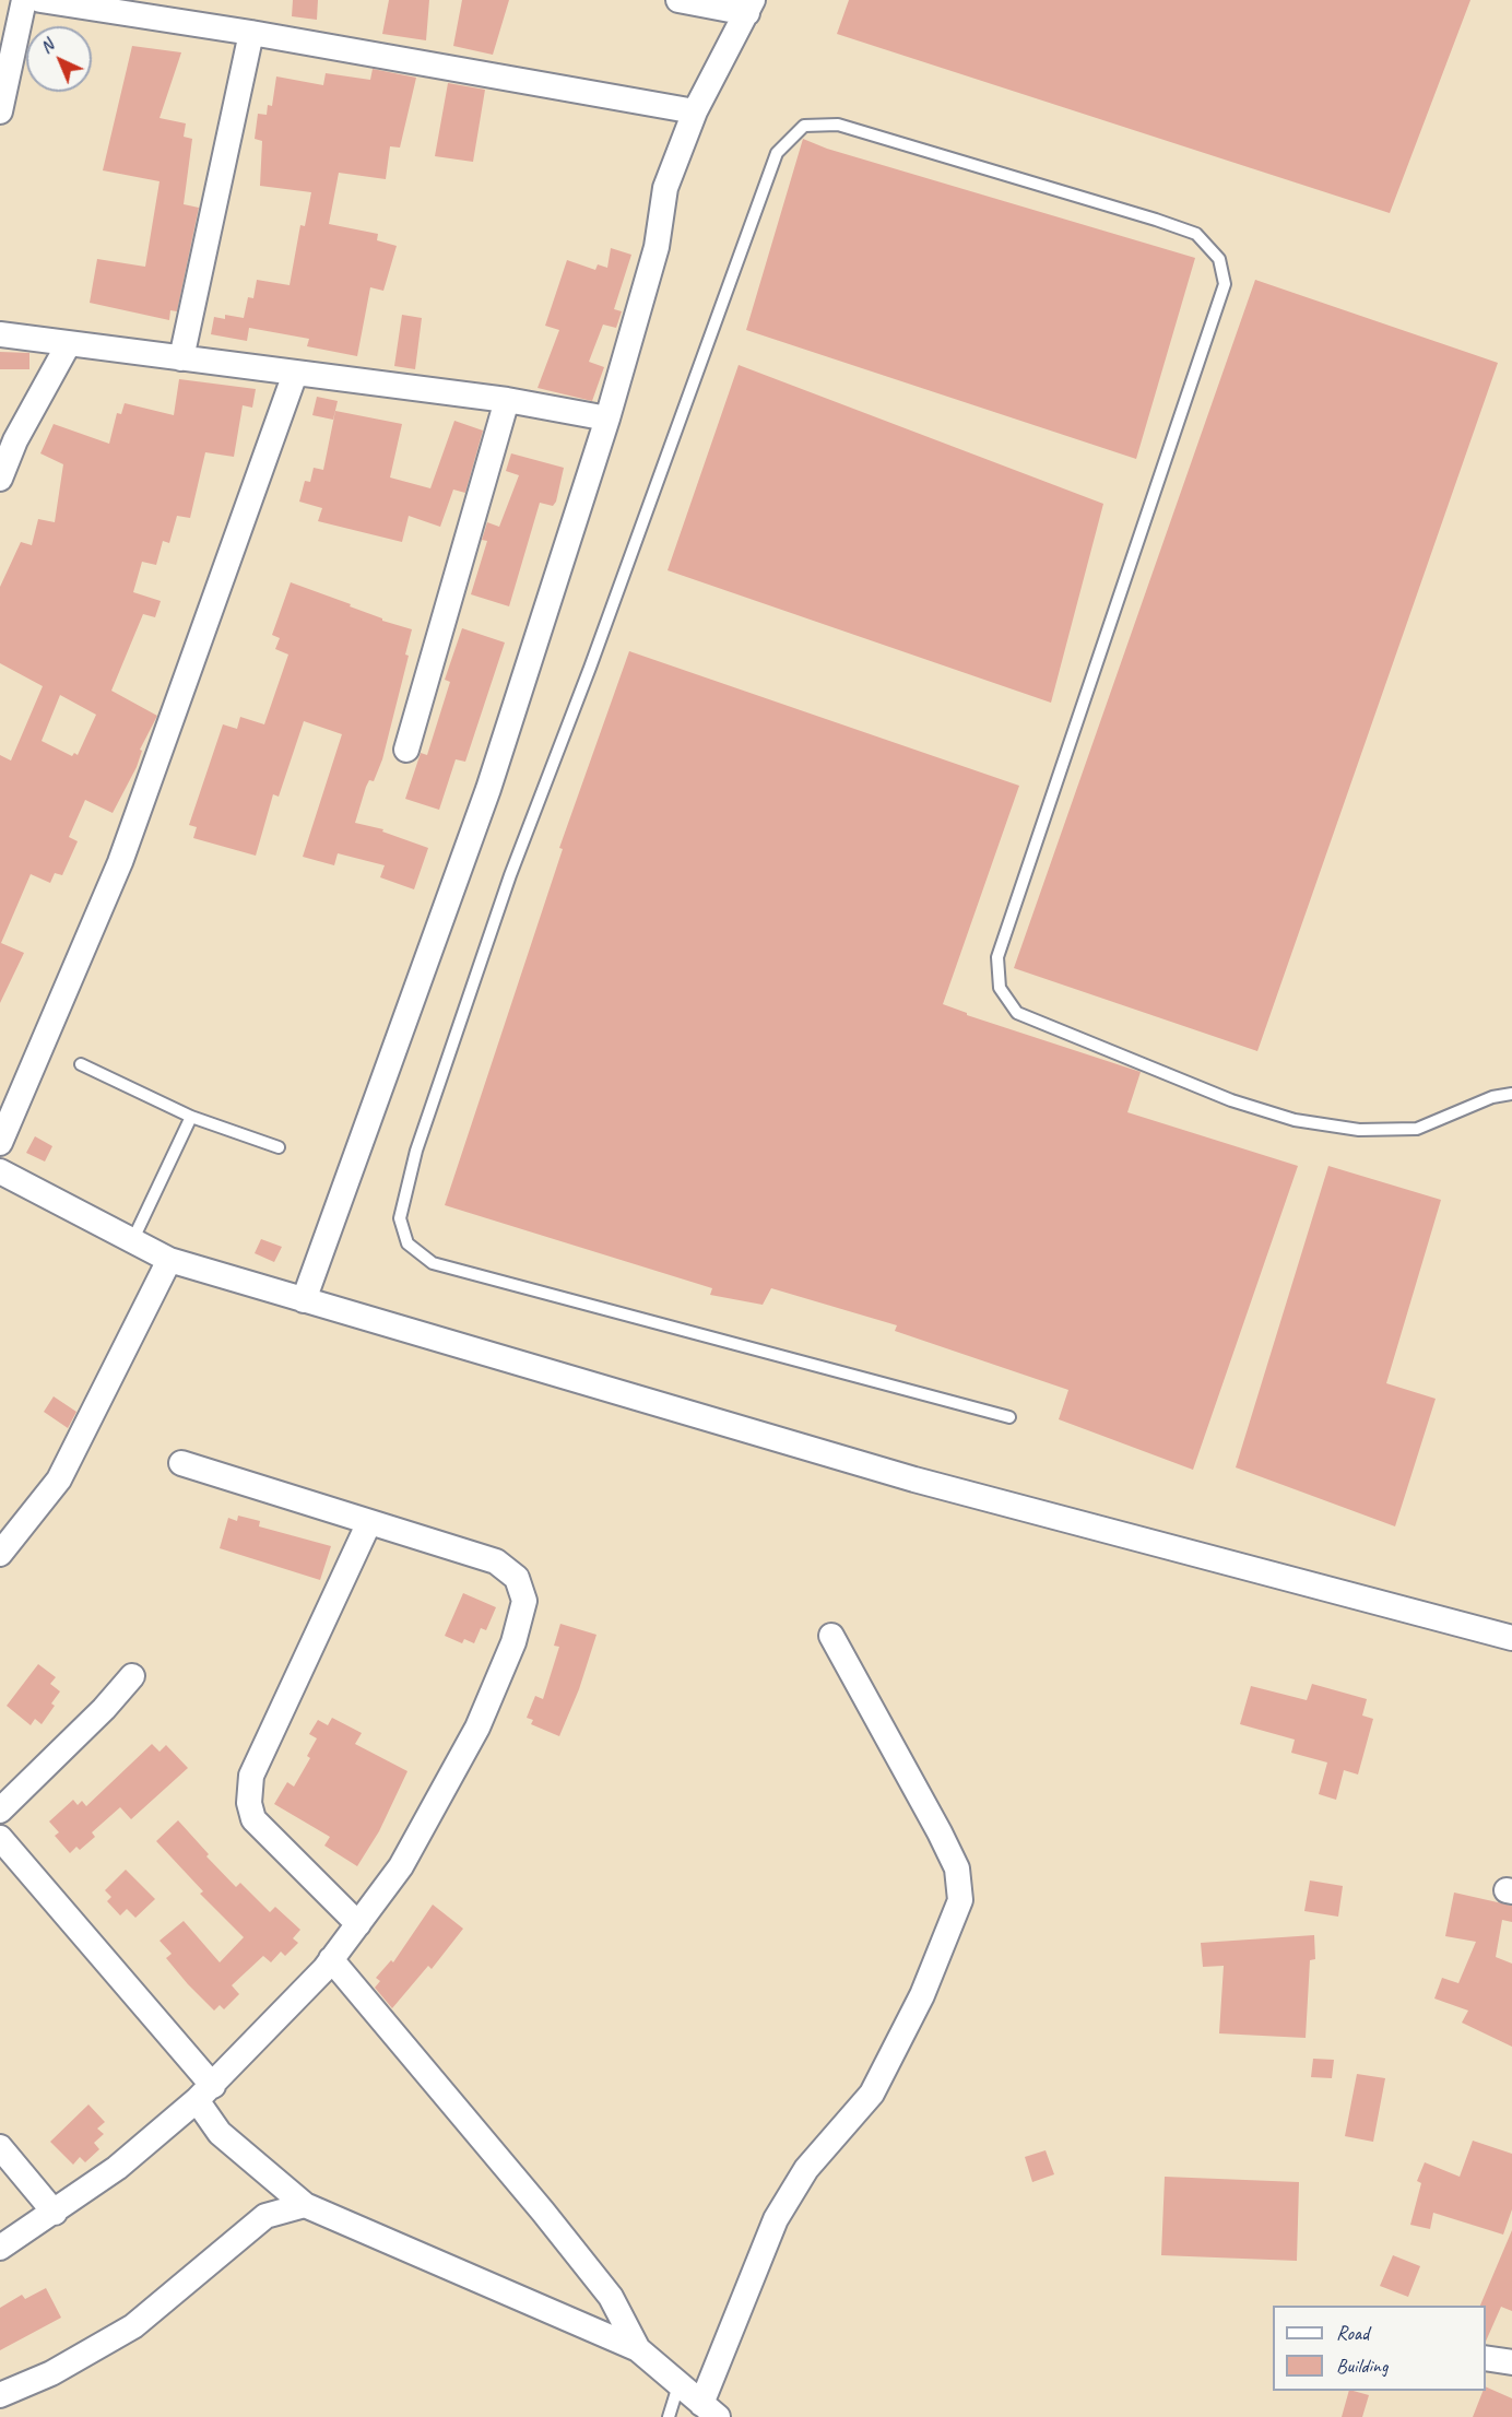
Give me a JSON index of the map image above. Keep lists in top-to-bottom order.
{
  "legend": ["Road", "Building"],
  "north": "top left"
}
